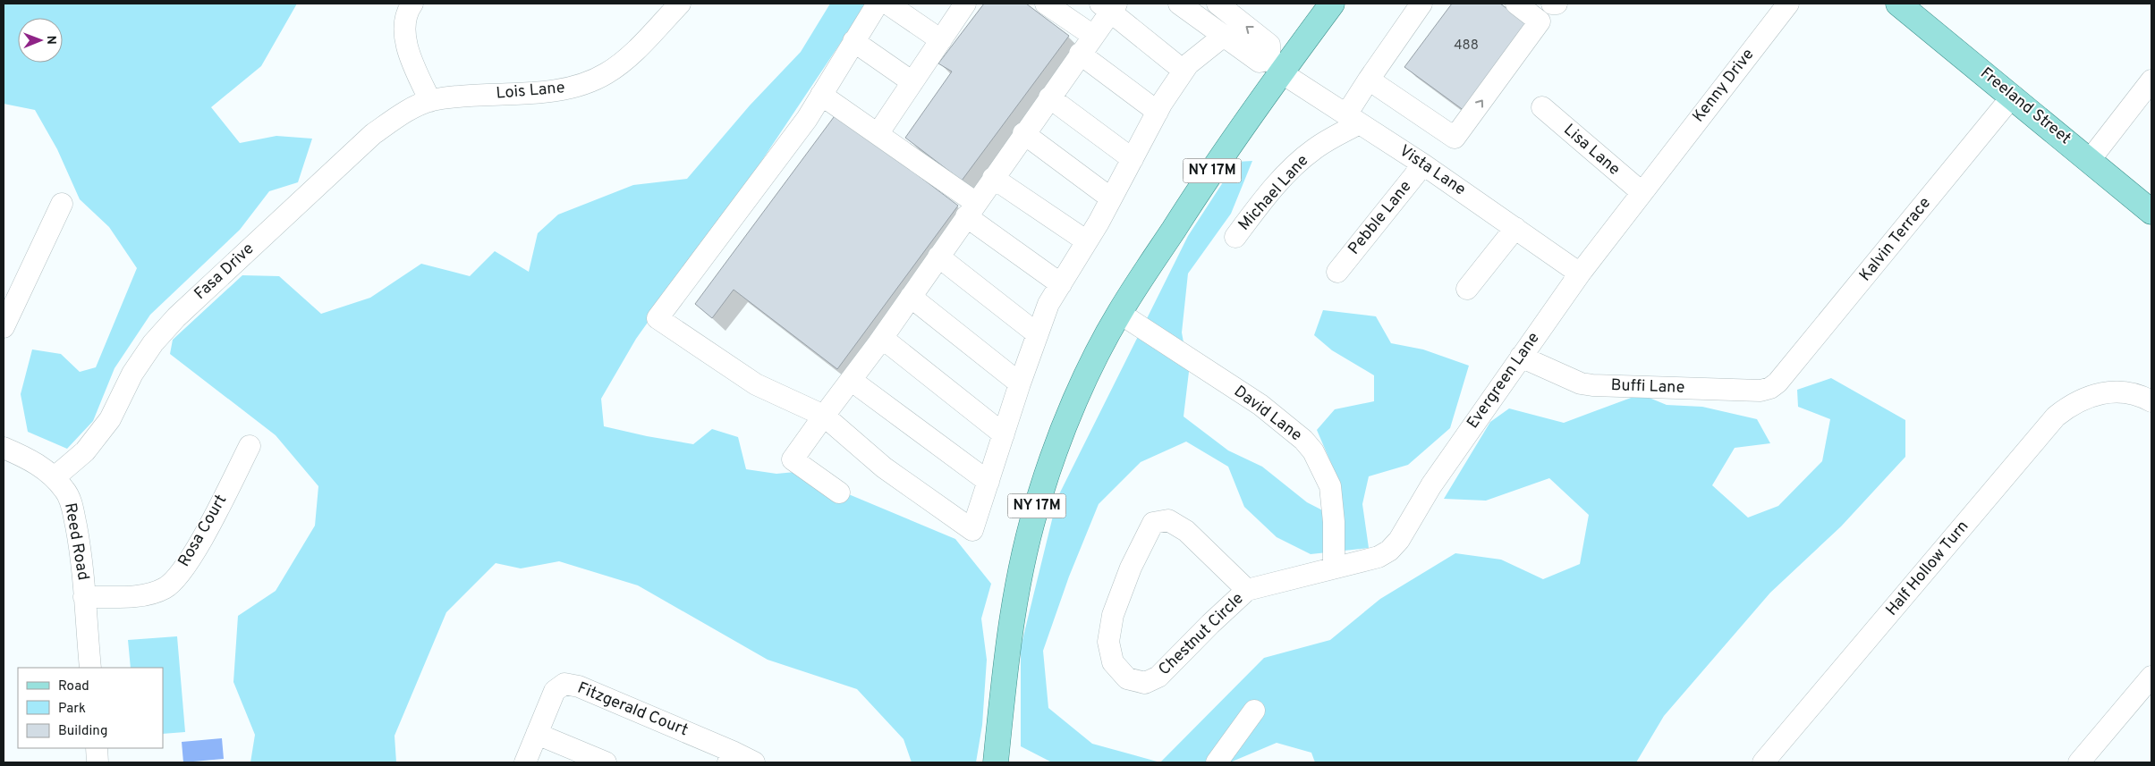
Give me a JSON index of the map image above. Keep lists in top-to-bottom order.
{
  "streets": {
    "main road": ["Freeland Street", "NY 17M"],
    "street": [
      "Kenny Drive",
      "Lois Lane",
      "Lisa Lane",
      "Vista Lane",
      "Michael Lane",
      "Pebble Lane",
      "Kalvin Terrace",
      "Fasa Drive",
      "Evergreen Lane",
      "Buffi Lane",
      "David Lane",
      "Rosa Court",
      "Reed Road",
      "Half Hollow Turn",
      "Chestnut Circle",
      "Fitzgerald Court"
    ]
  },
  "crossings": [
    ["Kenny Drive", "Evergreen Lane"],
    ["Lois Lane", "Fasa Drive"],
    ["Freeland Street", "Kalvin Terrace"],
    ["Lisa Lane", "Evergreen Lane"],
    ["NY 17M", "Vista Lane"],
    ["NY 17M", "David Lane"],
    ["Vista Lane", "Michael Lane"],
    ["Vista Lane", "Pebble Lane"],
    ["Vista Lane", "Evergreen Lane"],
    ["Kalvin Terrace", "Buffi Lane"],
    ["Fasa Drive", "Reed Road"],
    ["Evergreen Lane", "Buffi Lane"],
    ["Evergreen Lane", "David Lane"],
    ["Evergreen Lane", "Chestnut Circle"],
    ["David Lane", "Chestnut Circle"],
    ["Rosa Court", "Reed Road"]
  ],
  "house_numbers": ["488"],
  "legend": ["Road", "Park", "Building"],
  "north": "right"
}
